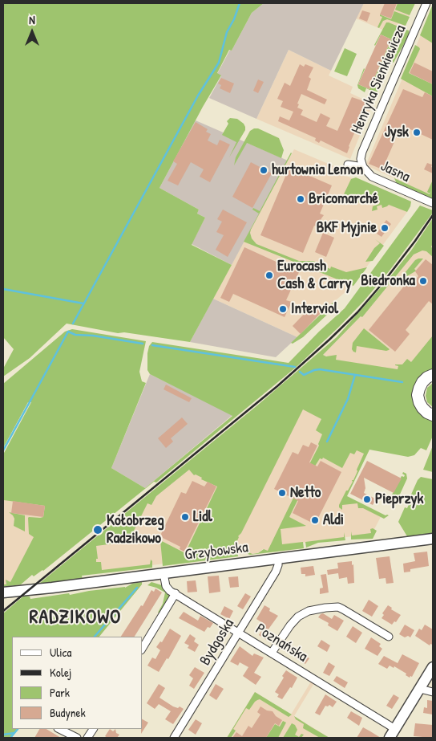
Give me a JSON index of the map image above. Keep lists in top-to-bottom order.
{
  "streets": {
    "street": [
      "Henryka Sienkiewicza",
      "Jasna",
      "Grzybowska",
      "Bydgoska",
      "Poznańska"
    ]
  },
  "crossings": [
    ["Henryka Sienkiewicza", "Jasna"],
    ["Grzybowska", "Bydgoska"],
    ["Grzybowska", "Poznańska"],
    ["Bydgoska", "Poznańska"]
  ],
  "districts": ["RADZIKOWO"],
  "places": [
    "Jysk",
    "hurtownia Lemon",
    "Bricomarché",
    "BKF Myjnie",
    "Eurocash Cash & Carry",
    "Biedronka",
    "Interviol",
    "Netto",
    "Pieprzyk",
    "Lidl",
    "Aldi",
    "Kołobrzeg Radzikowo"
  ],
  "legend": [
    "Ulica",
    "Kolej",
    "Park",
    "Budynek"
  ],
  "north": "top"
}
